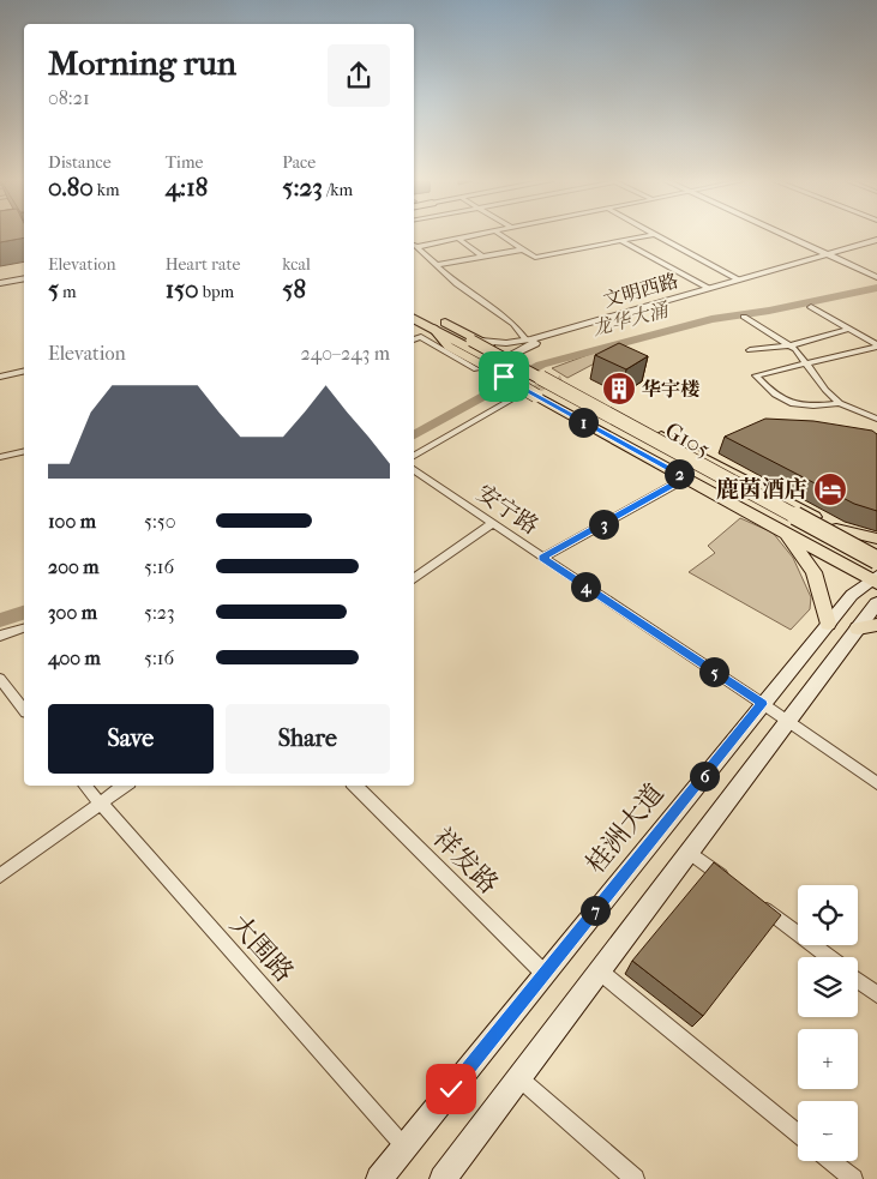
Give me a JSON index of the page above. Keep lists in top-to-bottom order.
{
  "streets": {
    "highway": ["G105"],
    "main road": ["桂洲大道"],
    "street": [
      "文明西路",
      "安宁路",
      "祥发路",
      "大围路"
    ]
  },
  "crossings": [
    ["文明西路", "G105"],
    ["G105", "桂洲大道"],
    ["安宁路", "桂洲大道"],
    ["桂洲大道", "祥发路"],
    ["桂洲大道", "大围路"]
  ],
  "water": ["龙华大涌"],
  "places": {
    "building": ["华宇楼"],
    "hotel": ["鹿茵酒店"]
  },
  "page": {
    "heading": ["Morning run", "08:21"],
    "stats": [
      ["Distance", "0.80 km"],
      ["Time", "4:18"],
      ["Pace", "5:23 /km"],
      ["Elevation", "5 m"],
      ["Heart rate", "150 bpm"],
      ["kcal", "58"]
    ],
    "chart": ["Elevation", "240–243 m"],
    "pins": [
      "1",
      "2",
      "3",
      "4",
      "5",
      "6",
      "7"
    ],
    "list": [
      {
        "name": "100 m",
        "note": "5:50"
      },
      {
        "name": "200 m",
        "note": "5:16"
      },
      {
        "name": "300 m",
        "note": "5:23"
      },
      {
        "name": "400 m",
        "note": "5:16"
      }
    ],
    "buttons": ["Save", "Share"],
    "map_buttons": ["+", "−"]
  }
}
